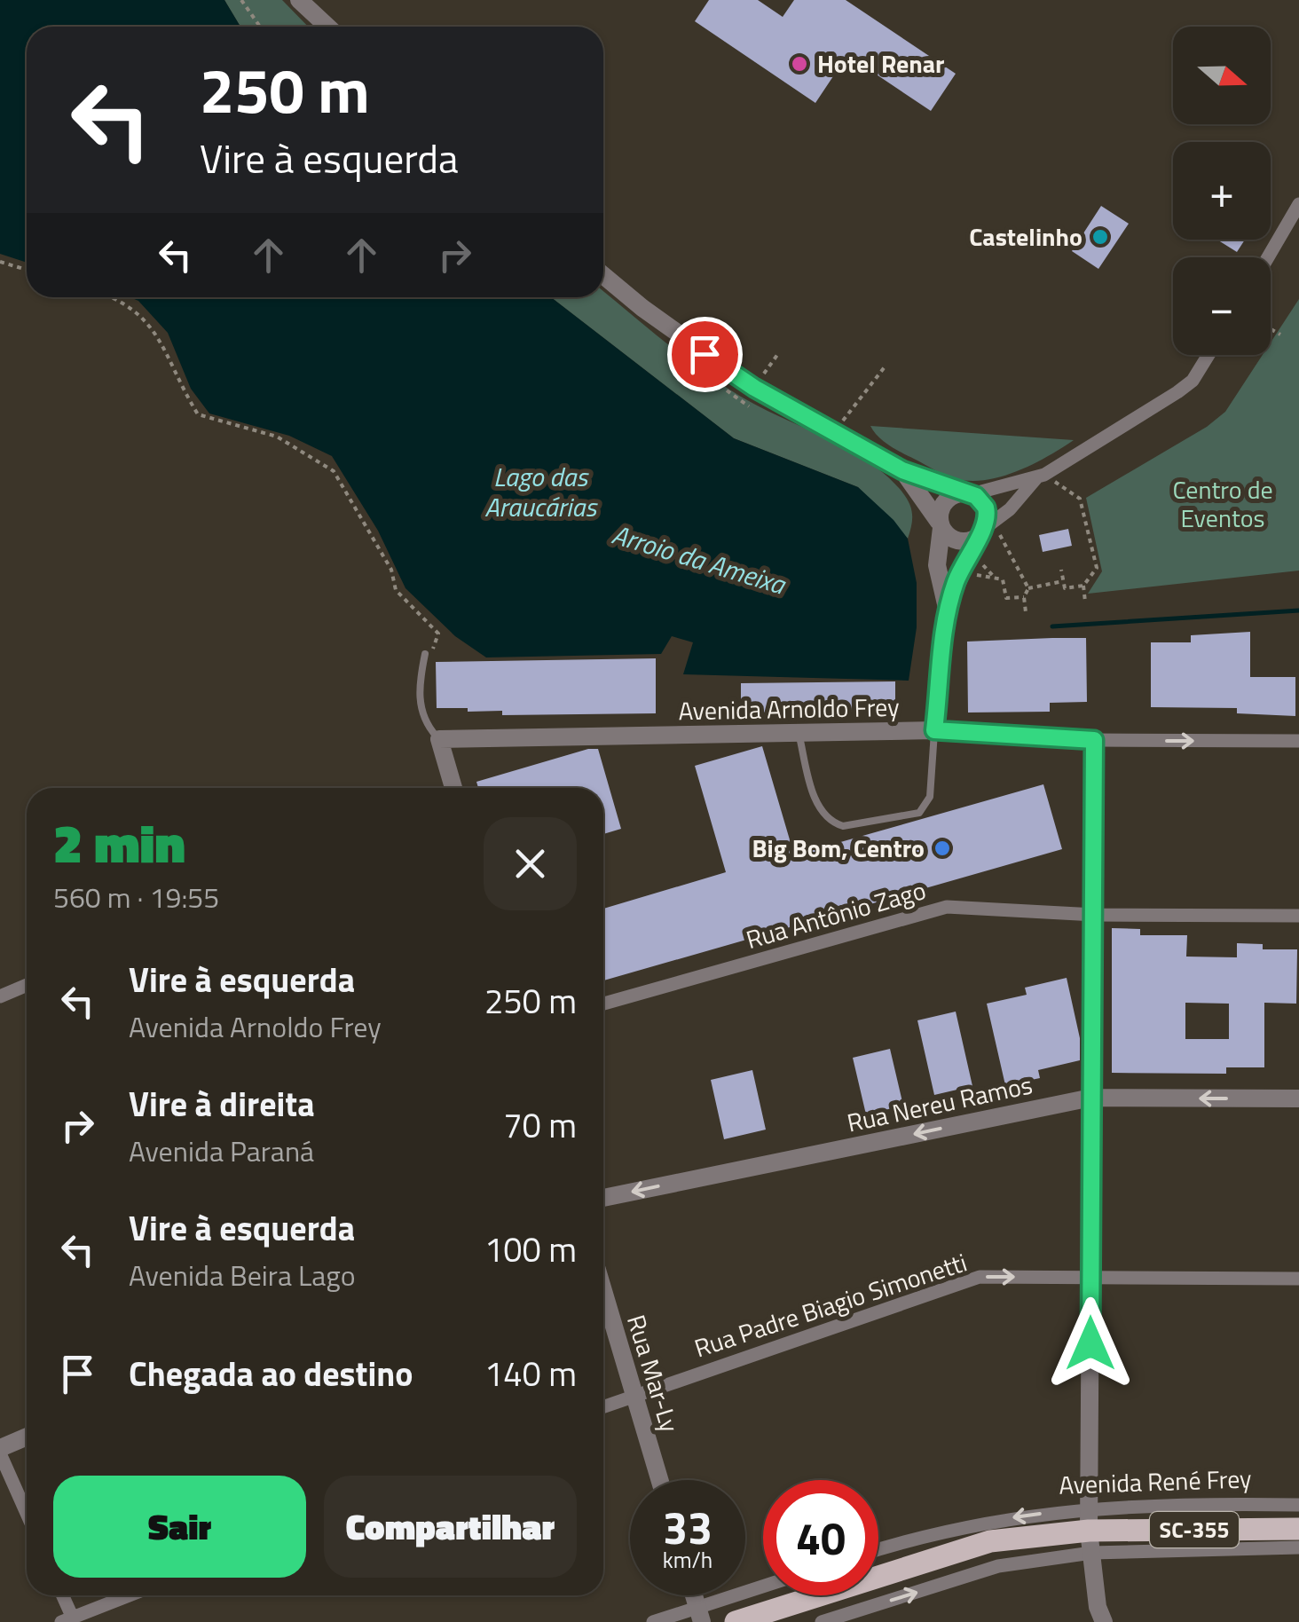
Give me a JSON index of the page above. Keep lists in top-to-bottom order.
{
  "streets": {
    "main road": ["Avenida René Frey", "SC-355"],
    "street": [
      "Avenida Arnoldo Frey",
      "Rua Antônio Zago",
      "Rua Nereu Ramos",
      "Rua Padre Biagio Simonetti",
      "Rua Mar-Ly"
    ]
  },
  "crossings": [
    ["Rua Padre Biagio Simonetti", "Rua Mar-Ly"]
  ],
  "one_way": ["Rua Nereu Ramos", "Rua Padre Biagio Simonetti"],
  "water": ["Lago das Araucárias", "Arroio da Ameixa"],
  "parks": ["Centro de Eventos"],
  "places": ["Hotel Renar", "Castelinho", "Big Bom, Centro"],
  "north": "right",
  "page": {
    "map_buttons": ["+", "−"],
    "turn": ["250 m", "Vire à esquerda"],
    "heading": ["2 min", "560 m · 19:55"],
    "list": [
      {
        "name": "Vire à esquerda",
        "note": "Avenida Arnoldo Frey",
        "value": "250 m"
      },
      {
        "name": "Vire à direita",
        "note": "Avenida Paraná",
        "value": "70 m"
      },
      {
        "name": "Vire à esquerda",
        "note": "Avenida Beira Lago",
        "value": "100 m"
      },
      {
        "name": "Chegada ao destino",
        "value": "140 m"
      }
    ],
    "buttons": ["Sair", "Compartilhar"],
    "speed": "33 km/h",
    "limit": "40"
  }
}
